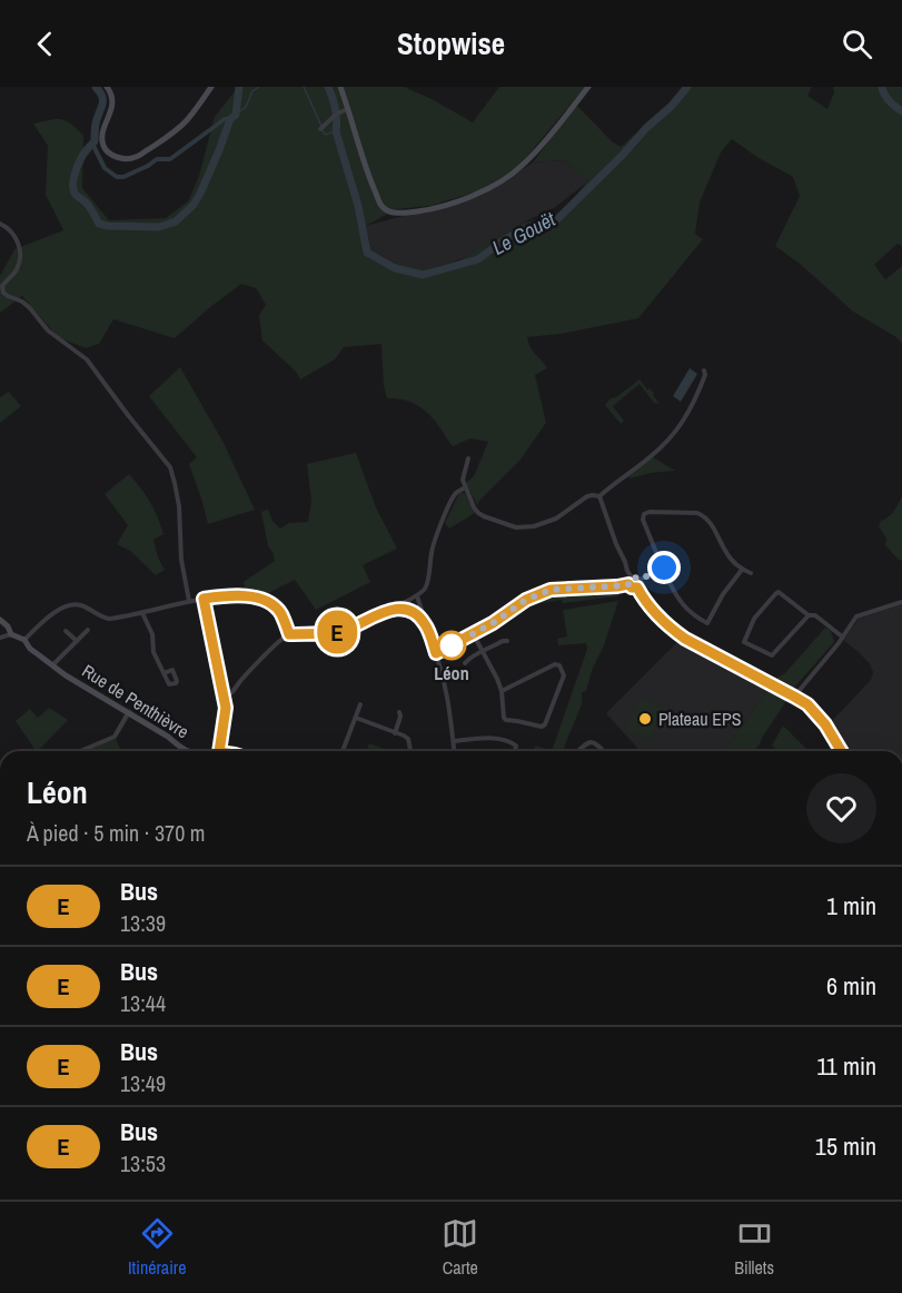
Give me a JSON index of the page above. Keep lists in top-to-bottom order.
{
  "streets": {
    "street": ["Rue de Penthièvre"]
  },
  "water": ["Le Gouët"],
  "places": ["Léon", "Plateau EPS"],
  "lines": ["bus line E"],
  "page": {
    "header": "Stopwise",
    "on_map": "E",
    "heading": ["Léon", "À pied · 5 min · 370 m"],
    "list": [
      {
        "mark": "E",
        "name": "Bus",
        "note": "13:39",
        "value": "1 min"
      },
      {
        "mark": "E",
        "name": "Bus",
        "note": "13:44",
        "value": "6 min"
      },
      {
        "mark": "E",
        "name": "Bus",
        "note": "13:49",
        "value": "11 min"
      },
      {
        "mark": "E",
        "name": "Bus",
        "note": "13:53",
        "value": "15 min"
      }
    ],
    "tabs": ["Itinéraire", "Carte", "Billets"]
  }
}
